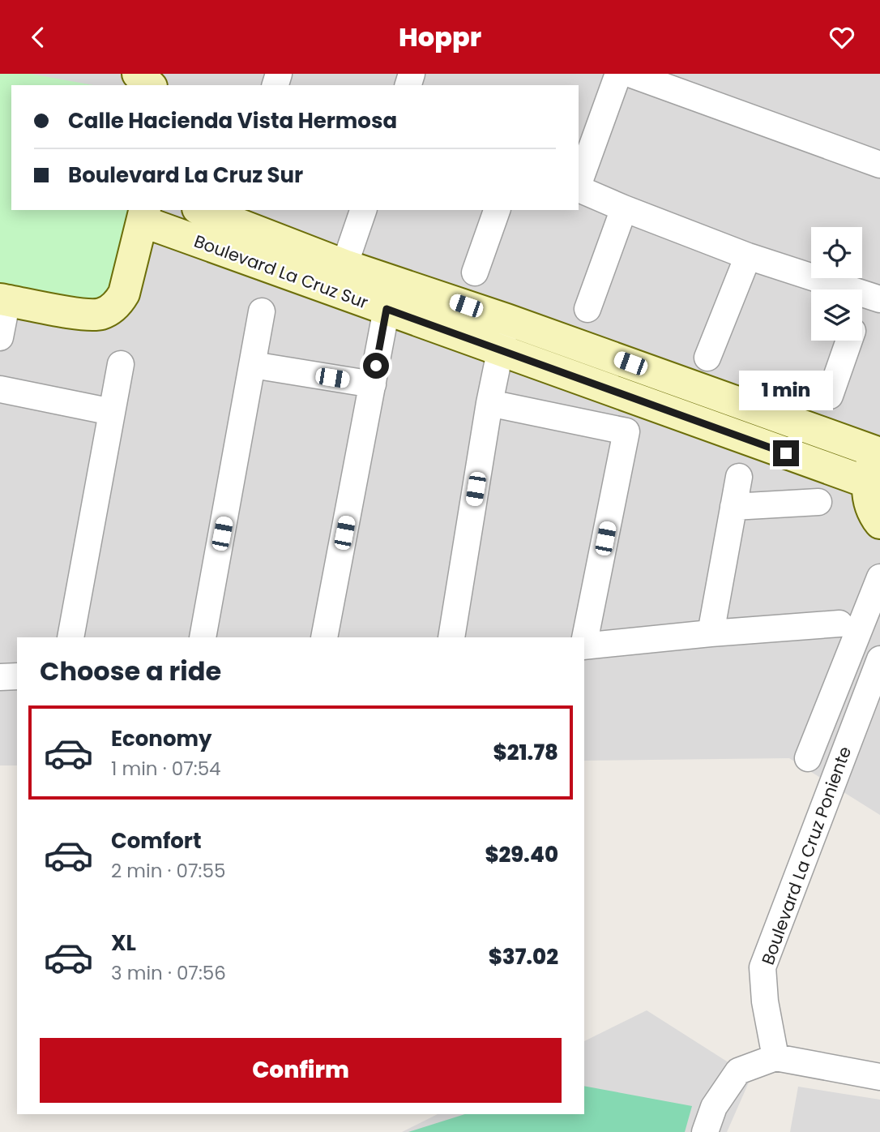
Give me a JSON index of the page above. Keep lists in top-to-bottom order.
{
  "streets": {
    "street": ["Boulevard La Cruz Sur", "Boulevard La Cruz Poniente"]
  },
  "page": {
    "header": "Hoppr",
    "banner": ["Calle Hacienda Vista Hermosa", "Boulevard La Cruz Sur"],
    "bubble": "1 min",
    "heading": "Choose a ride",
    "list": [
      {
        "name": "Economy",
        "note": "1 min · 07:54",
        "value": "$21.78"
      },
      {
        "name": "Comfort",
        "note": "2 min · 07:55",
        "value": "$29.40"
      },
      {
        "name": "XL",
        "note": "3 min · 07:56",
        "value": "$37.02"
      }
    ],
    "buttons": "Confirm"
  }
}
